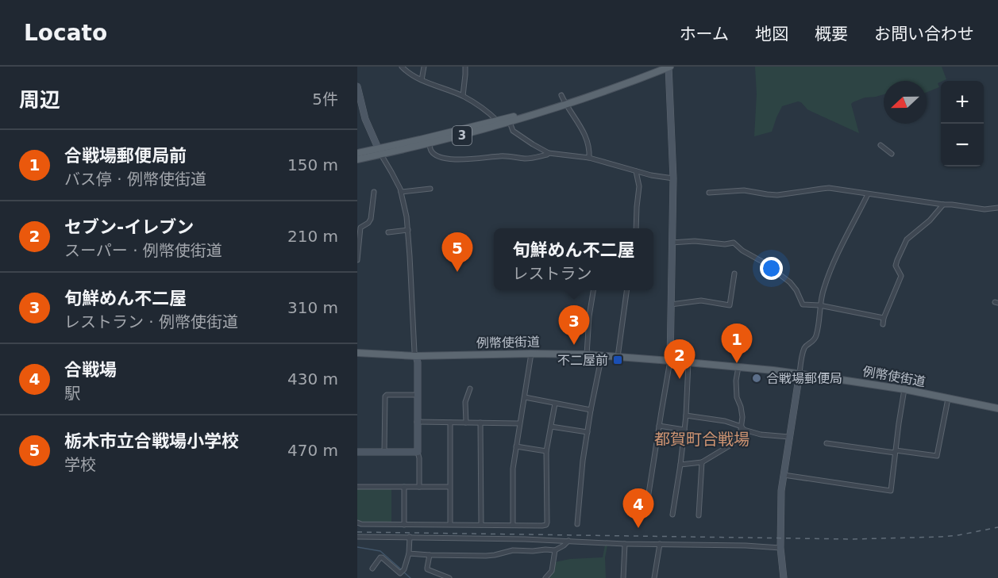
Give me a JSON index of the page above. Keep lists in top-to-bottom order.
{
  "streets": {
    "main road": ["3", "例幣使街道"]
  },
  "districts": ["都賀町合戦場"],
  "places": {
    "transit": ["不二屋前"],
    "other": ["合戦場郵便局"]
  },
  "north": "left",
  "page": {
    "header": "Locato",
    "nav": [
      "ホーム",
      "地図",
      "概要",
      "お問い合わせ"
    ],
    "heading": ["周辺", "5件"],
    "map_buttons": ["+", "−"],
    "list": [
      {
        "mark": "1",
        "name": "合戦場郵便局前",
        "note": "バス停 · 例幣使街道",
        "value": "150 m"
      },
      {
        "mark": "2",
        "name": "セブン-イレブン",
        "note": "スーパー · 例幣使街道",
        "value": "210 m"
      },
      {
        "mark": "3",
        "name": "旬鮮めん不二屋",
        "note": "レストラン · 例幣使街道",
        "value": "310 m"
      },
      {
        "mark": "4",
        "name": "合戦場",
        "note": "駅",
        "value": "430 m"
      },
      {
        "mark": "5",
        "name": "栃木市立合戦場小学校",
        "note": "学校",
        "value": "470 m"
      }
    ],
    "popup": ["旬鮮めん不二屋", "レストラン"],
    "pins": [
      "5",
      "3",
      "1",
      "2",
      "4"
    ]
  }
}
